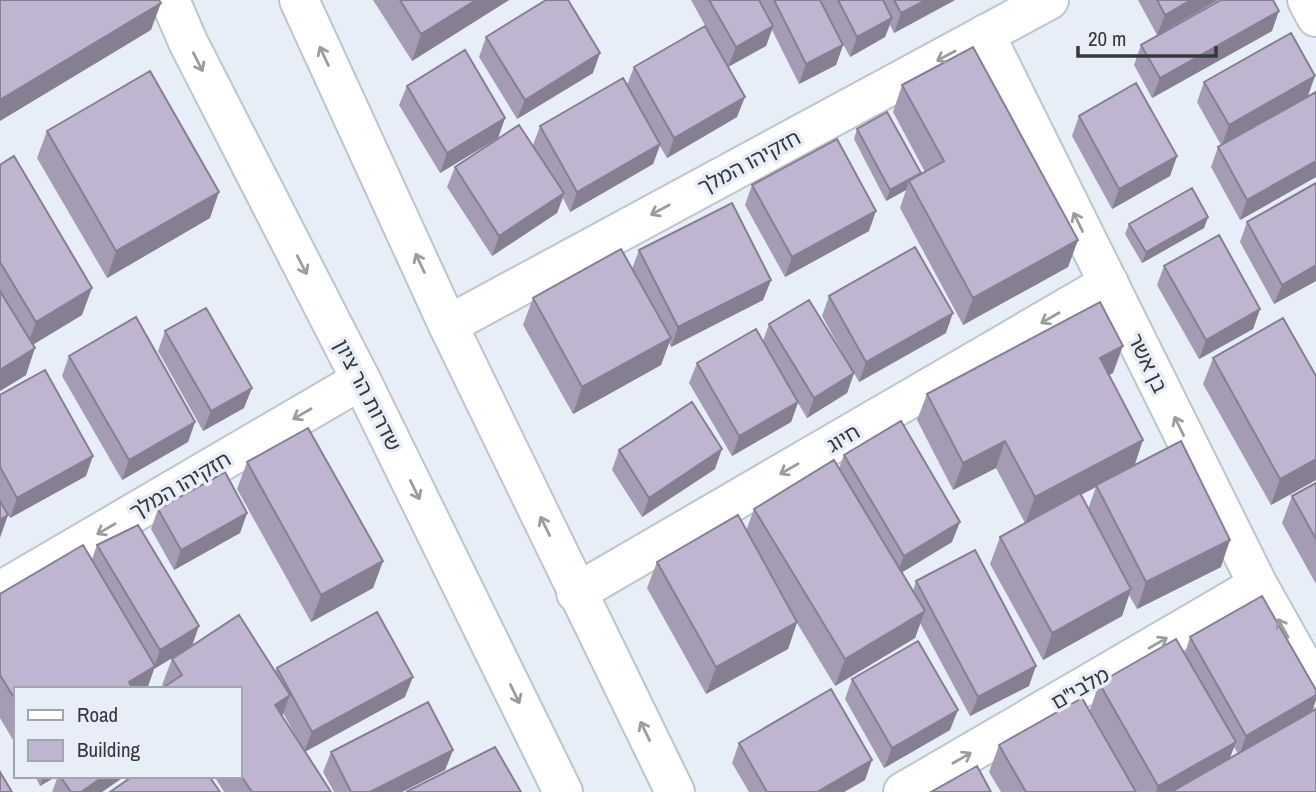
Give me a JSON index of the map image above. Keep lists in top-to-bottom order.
{
  "streets": {
    "street": [
      "חזקיהו המלך",
      "בן אשר",
      "שדרות הר ציון",
      "חיוג",
      "מלבי\"ם"
    ]
  },
  "crossings": [
    ["חזקיהו המלך", "בן אשר"],
    ["חזקיהו המלך", "שדרות הר ציון"],
    ["בן אשר", "חיוג"],
    ["בן אשר", "מלבי\"ם"]
  ],
  "one_way": [
    "חזקיהו המלך",
    "בן אשר",
    "חיוג",
    "מלבי\"ם"
  ],
  "legend": ["Road", "Building"],
  "scale_bar": "20 m"
}
